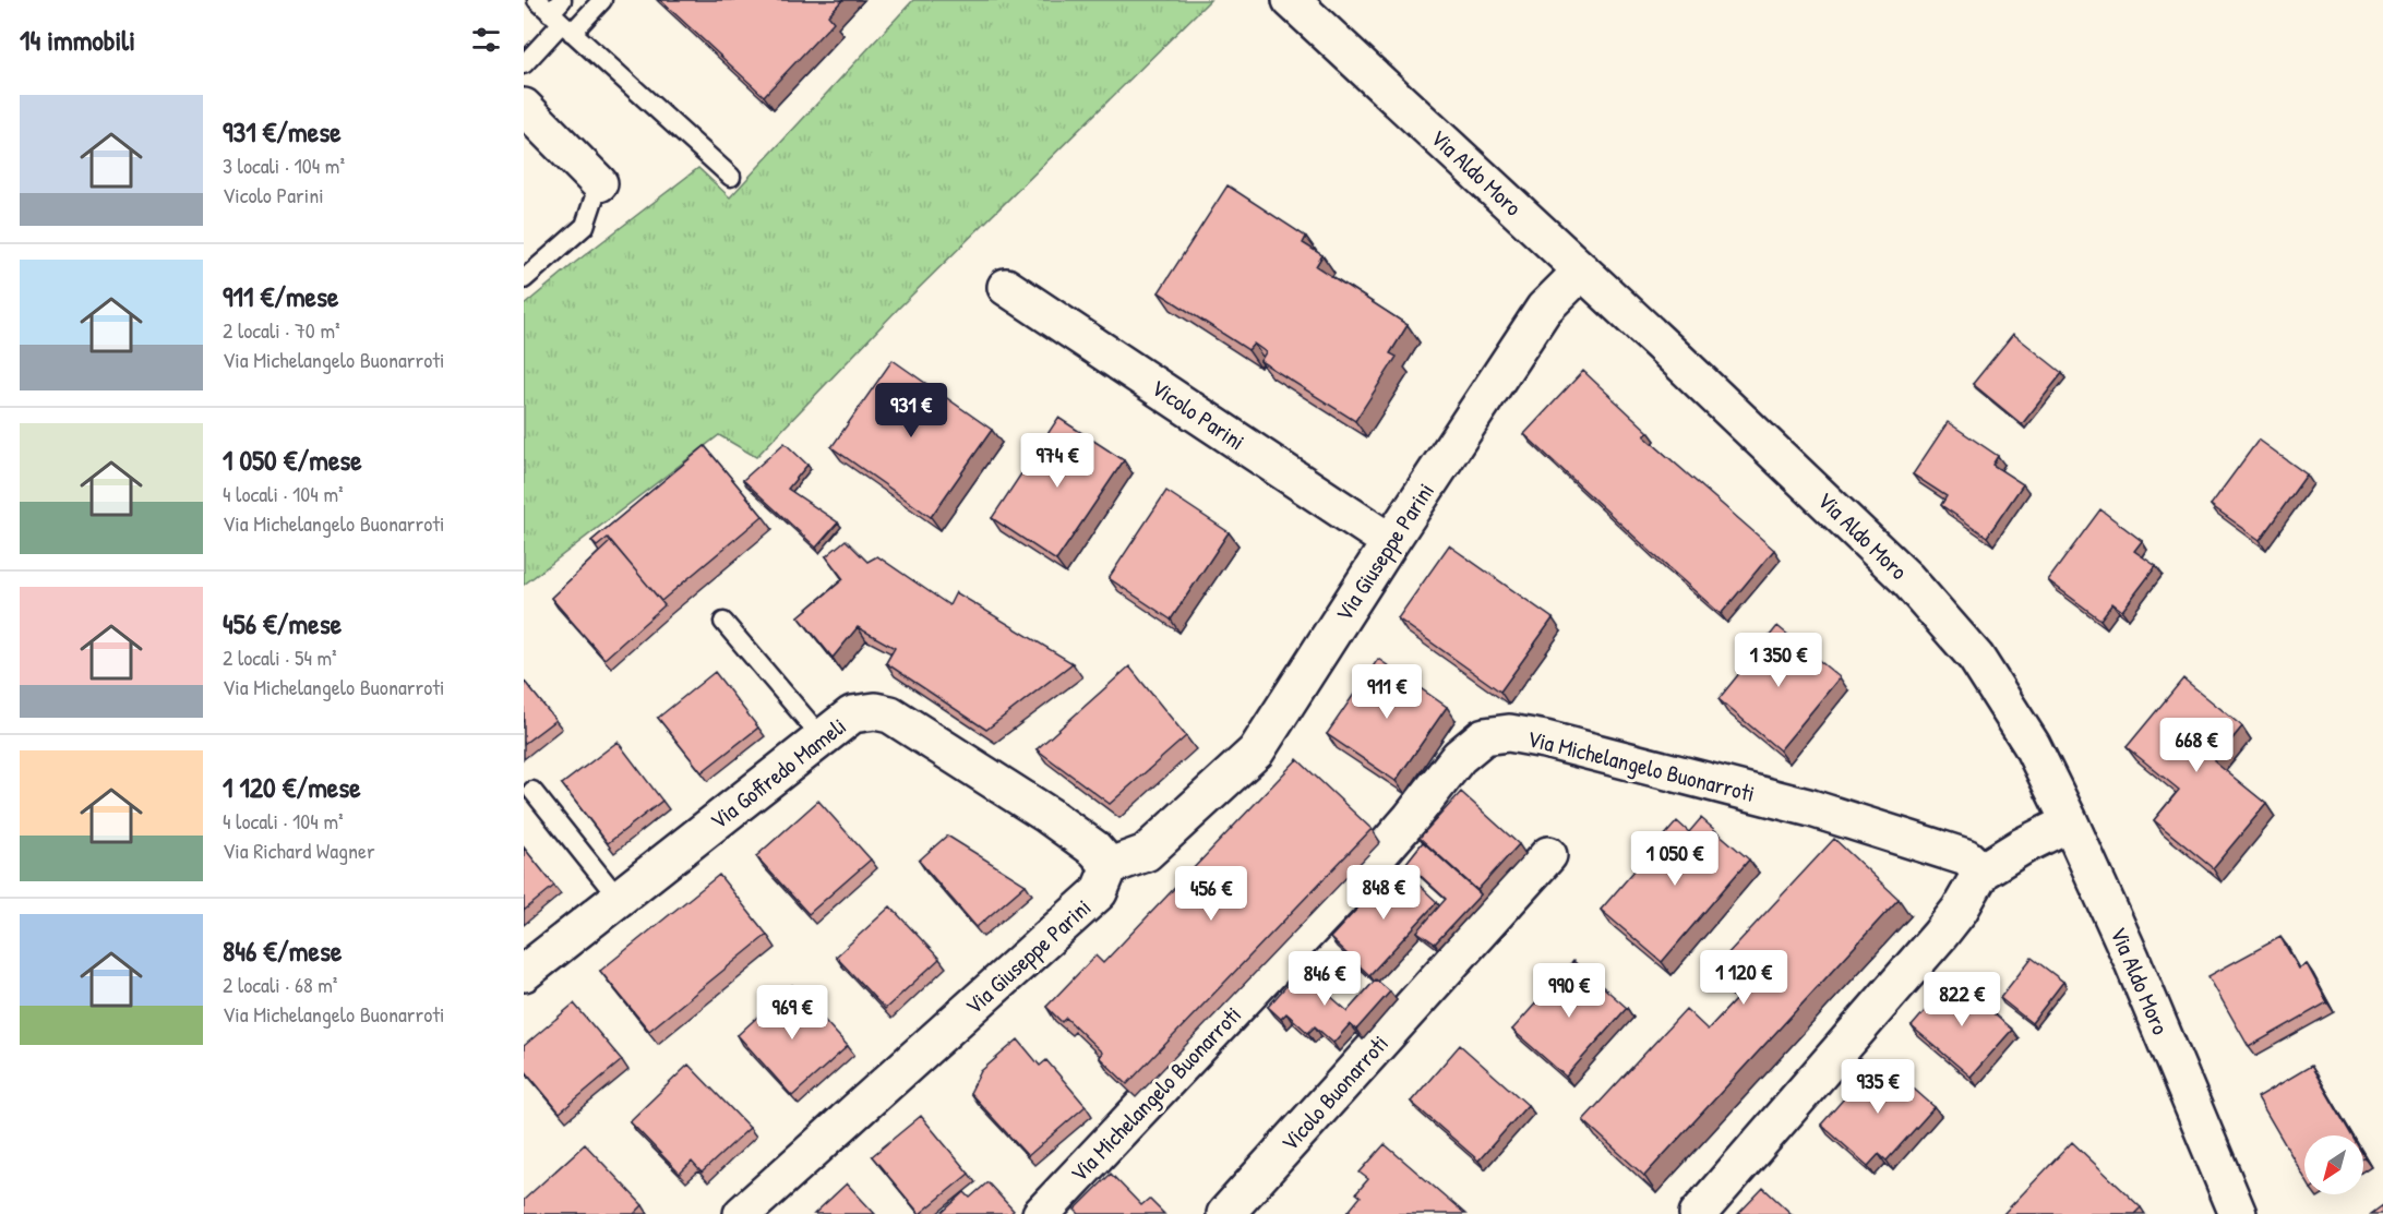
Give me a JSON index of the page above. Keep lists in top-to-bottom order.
{
  "streets": {
    "street": [
      "Via Aldo Moro",
      "Vicolo Parini",
      "Via Giuseppe Parini",
      "Via Michelangelo Buonarroti",
      "Via Goffredo Mameli",
      "Vicolo Buonarroti"
    ]
  },
  "crossings": [
    ["Via Aldo Moro", "Via Giuseppe Parini"],
    ["Vicolo Parini", "Via Giuseppe Parini"],
    ["Via Giuseppe Parini", "Via Goffredo Mameli"]
  ],
  "north": "bottom left",
  "page": {
    "heading": "14 immobili",
    "list": [
      {
        "name": "931 €/mese",
        "note": "3 locali · 104 m² · Vicolo Parini"
      },
      {
        "name": "911 €/mese",
        "note": "2 locali · 70 m² · Via Michelangelo Buonarroti"
      },
      {
        "name": "1 050 €/mese",
        "note": "4 locali · 104 m² · Via Michelangelo Buonarroti"
      },
      {
        "name": "456 €/mese",
        "note": "2 locali · 54 m² · Via Michelangelo Buonarroti"
      },
      {
        "name": "1 120 €/mese",
        "note": "4 locali · 104 m² · Via Richard Wagner"
      },
      {
        "name": "846 €/mese",
        "note": "2 locali · 68 m² · Via Michelangelo Buonarroti"
      }
    ],
    "price": [
      "931 €",
      "974 €",
      "1 350 €",
      "911 €",
      "668 €",
      "1 050 €",
      "848 €",
      "456 €",
      "1 120 €",
      "846 €",
      "990 €",
      "822 €",
      "969 €",
      "935 €"
    ]
  }
}
